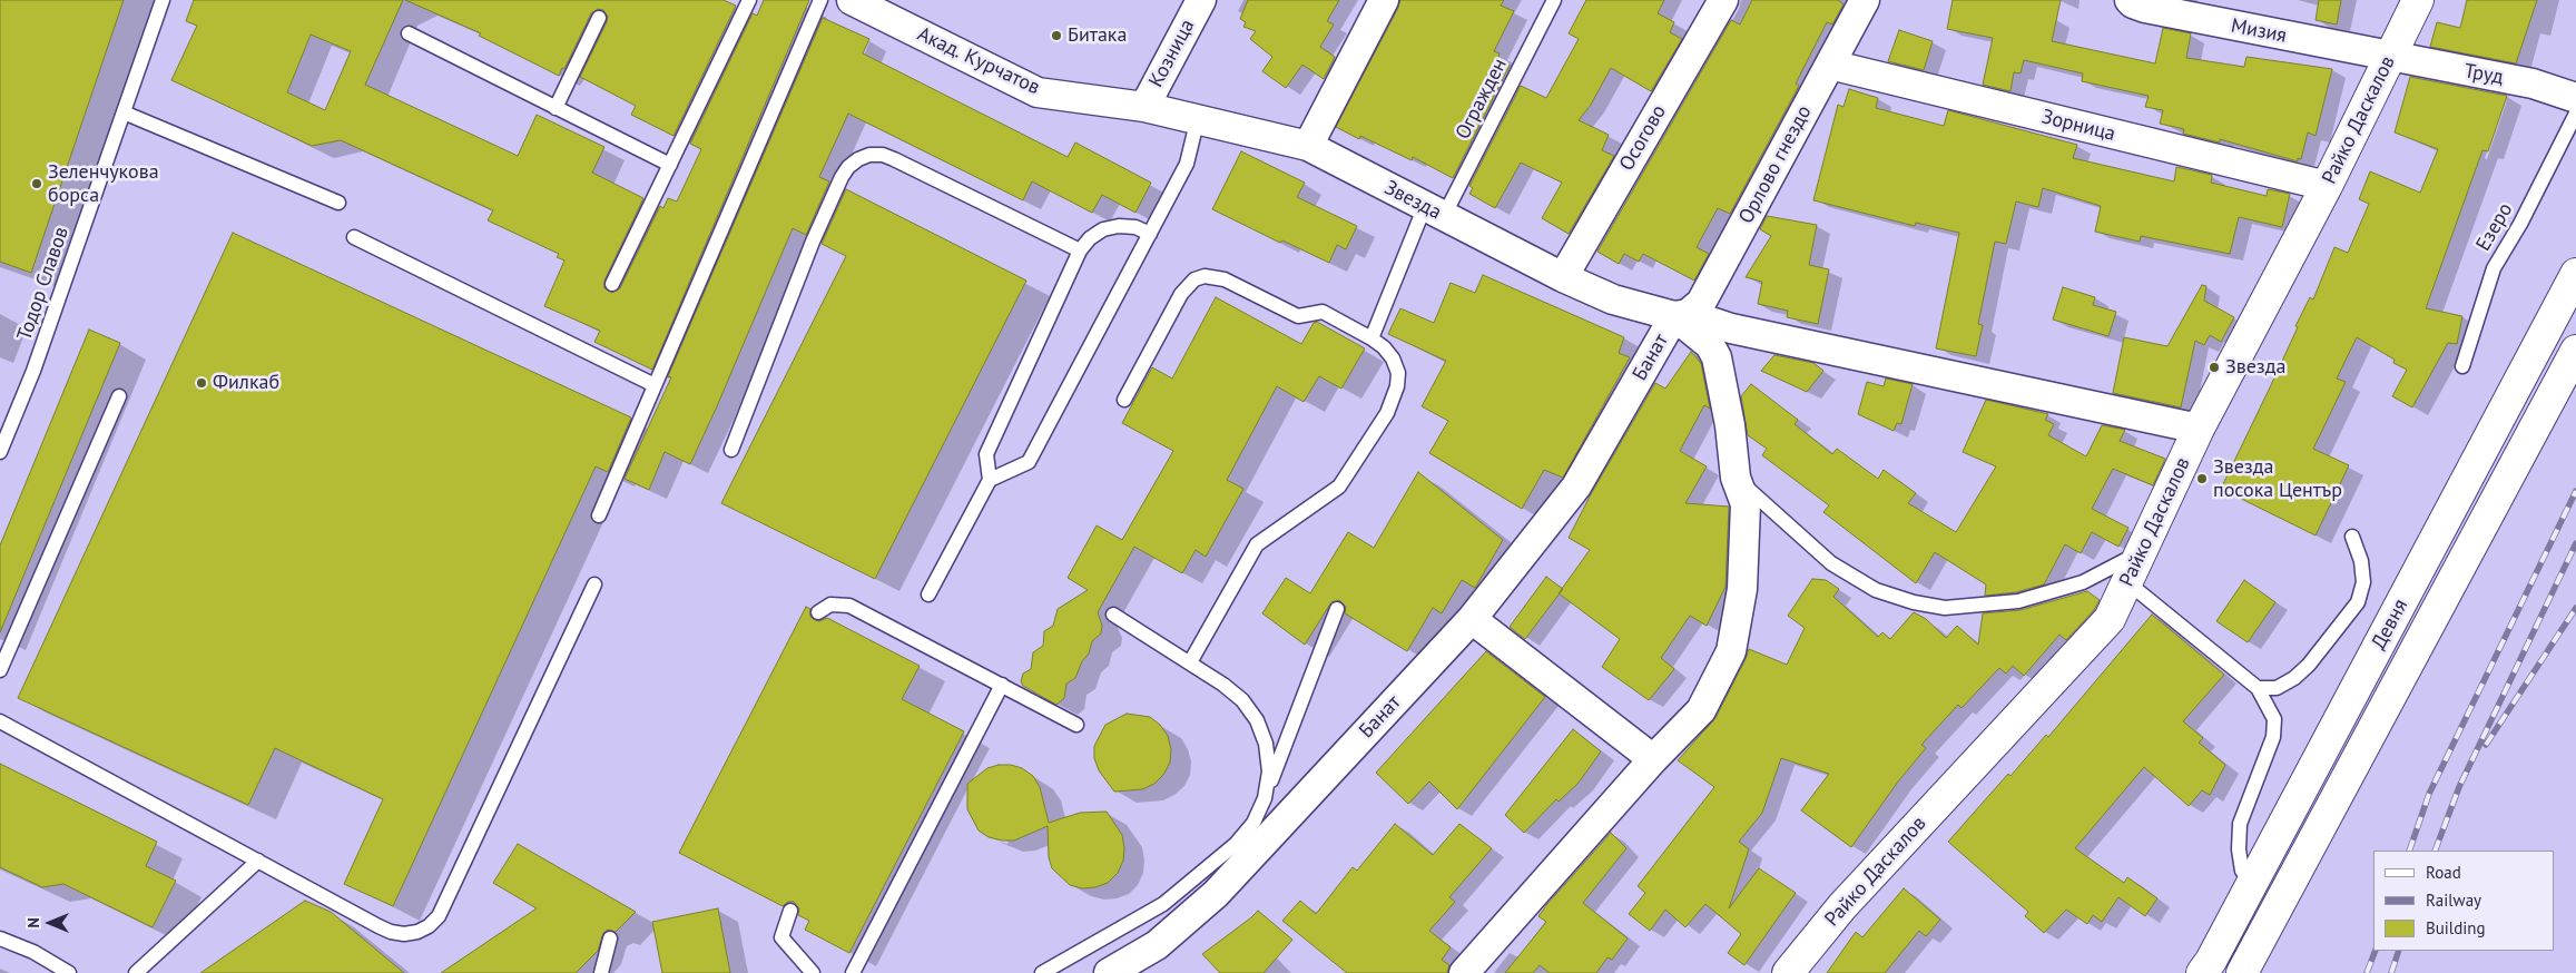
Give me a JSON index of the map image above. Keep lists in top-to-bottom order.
{
  "streets": {
    "main road": ["Райко Даскалов", "Девня"],
    "street": [
      "Мизия",
      "Козница",
      "Акад. Курчатов",
      "Труд",
      "Зорница",
      "Осогово",
      "Орлово гнездо",
      "Звезда",
      "Банат"
    ],
    "lane": ["Огражден", "Езеро", "Тодор Славов"]
  },
  "crossings": [
    ["Мизия", "Труд"],
    ["Мизия", "Райко Даскалов"],
    ["Козница", "Акад. Курчатов"],
    ["Козница", "Звезда"],
    ["Акад. Курчатов", "Звезда"],
    ["Труд", "Райко Даскалов"],
    ["Огражден", "Звезда"],
    ["Райко Даскалов", "Зорница"],
    ["Райко Даскалов", "Звезда"],
    ["Зорница", "Орлово гнездо"],
    ["Осогово", "Звезда"],
    ["Орлово гнездо", "Звезда"],
    ["Орлово гнездо", "Банат"],
    ["Звезда", "Банат"]
  ],
  "places": [
    "Битака",
    "Зеленчукова борса",
    "Звезда",
    "Филкаб",
    "Звезда посока Център"
  ],
  "legend": ["Road", "Railway", "Building"],
  "north": "left"
}
